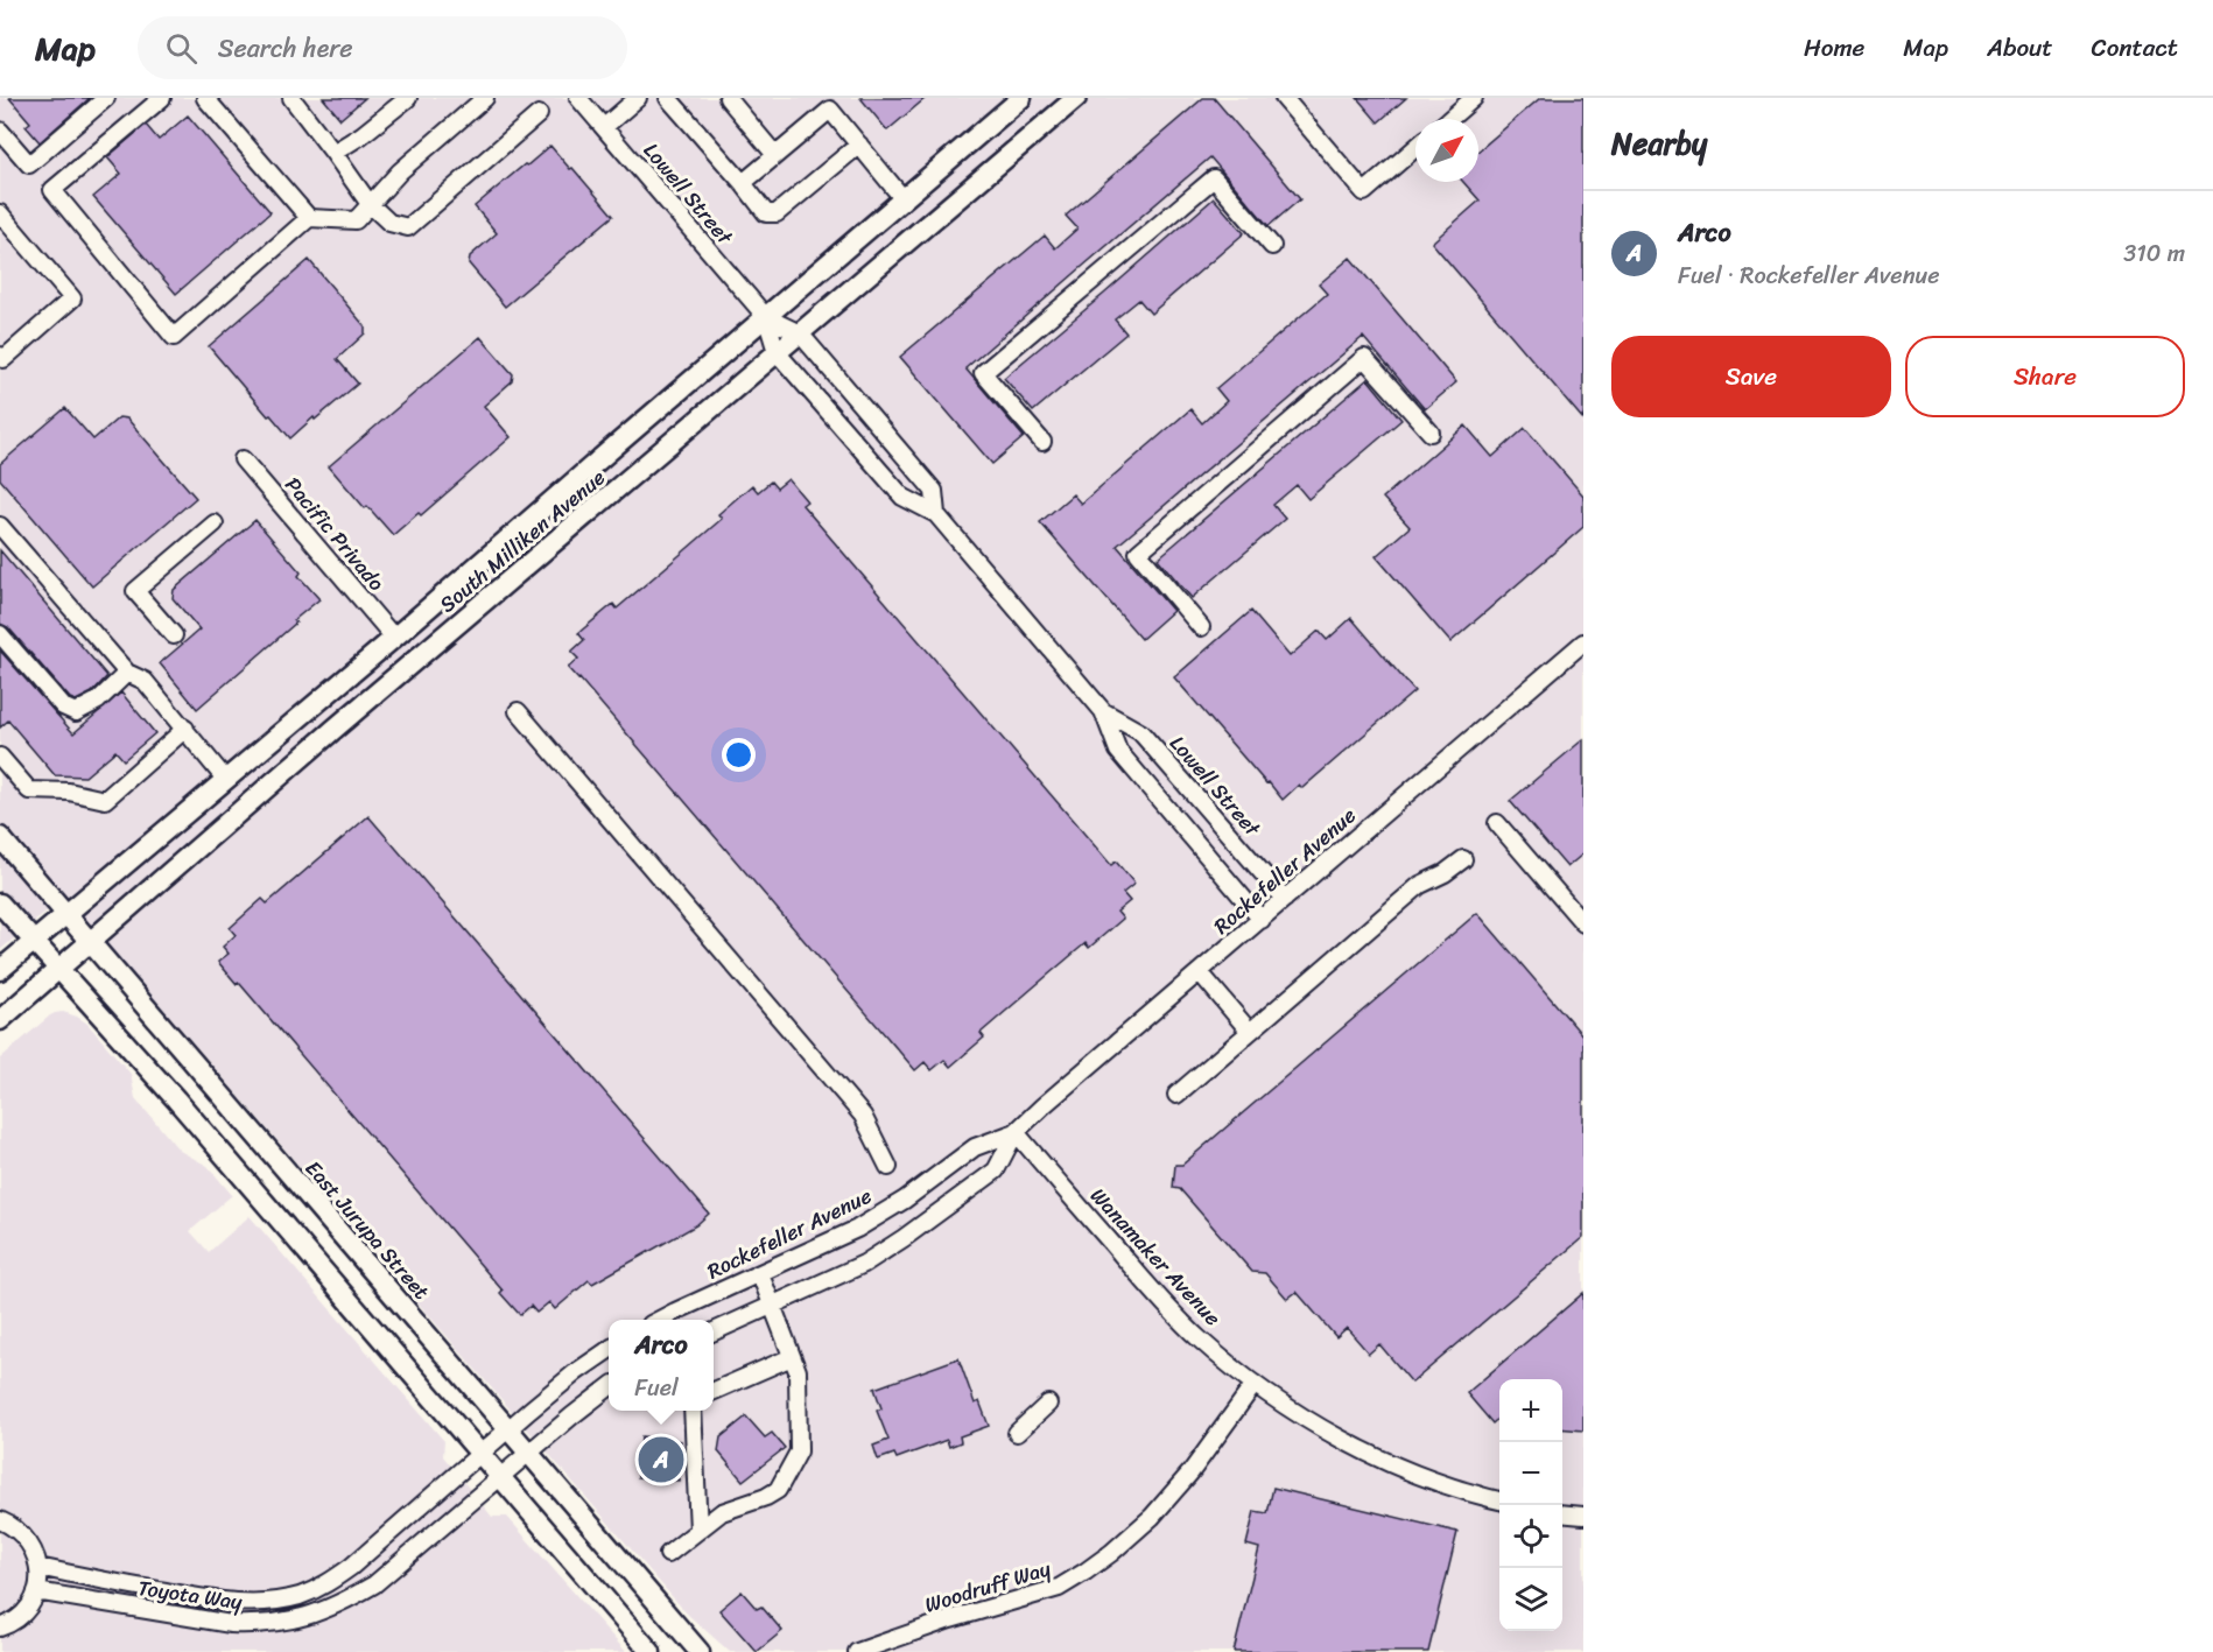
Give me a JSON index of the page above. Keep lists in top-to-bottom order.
{
  "streets": {
    "main road": ["South Milliken Avenue", "East Jurupa Street"],
    "street": [
      "Lowell Street",
      "Pacific Privado",
      "Rockefeller Avenue",
      "Wanamaker Avenue",
      "Woodruff Way",
      "Toyota Way"
    ]
  },
  "crossings": [
    ["Lowell Street", "South Milliken Avenue"],
    ["Lowell Street", "Rockefeller Avenue"],
    ["Pacific Privado", "South Milliken Avenue"],
    ["South Milliken Avenue", "East Jurupa Street"],
    ["Rockefeller Avenue", "Wanamaker Avenue"],
    ["Wanamaker Avenue", "Woodruff Way"]
  ],
  "north": "top right",
  "page": {
    "header": "Map",
    "search": "Search here",
    "nav": [
      "Home",
      "Map",
      "About",
      "Contact"
    ],
    "heading": "Nearby",
    "list": [
      {
        "mark": "A",
        "name": "Arco",
        "note": "Fuel · Rockefeller Avenue",
        "value": "310 m"
      }
    ],
    "buttons": ["Save", "Share"],
    "popup": ["Arco", "Fuel"],
    "map_buttons": ["+", "−"],
    "pins": "A"
  }
}
